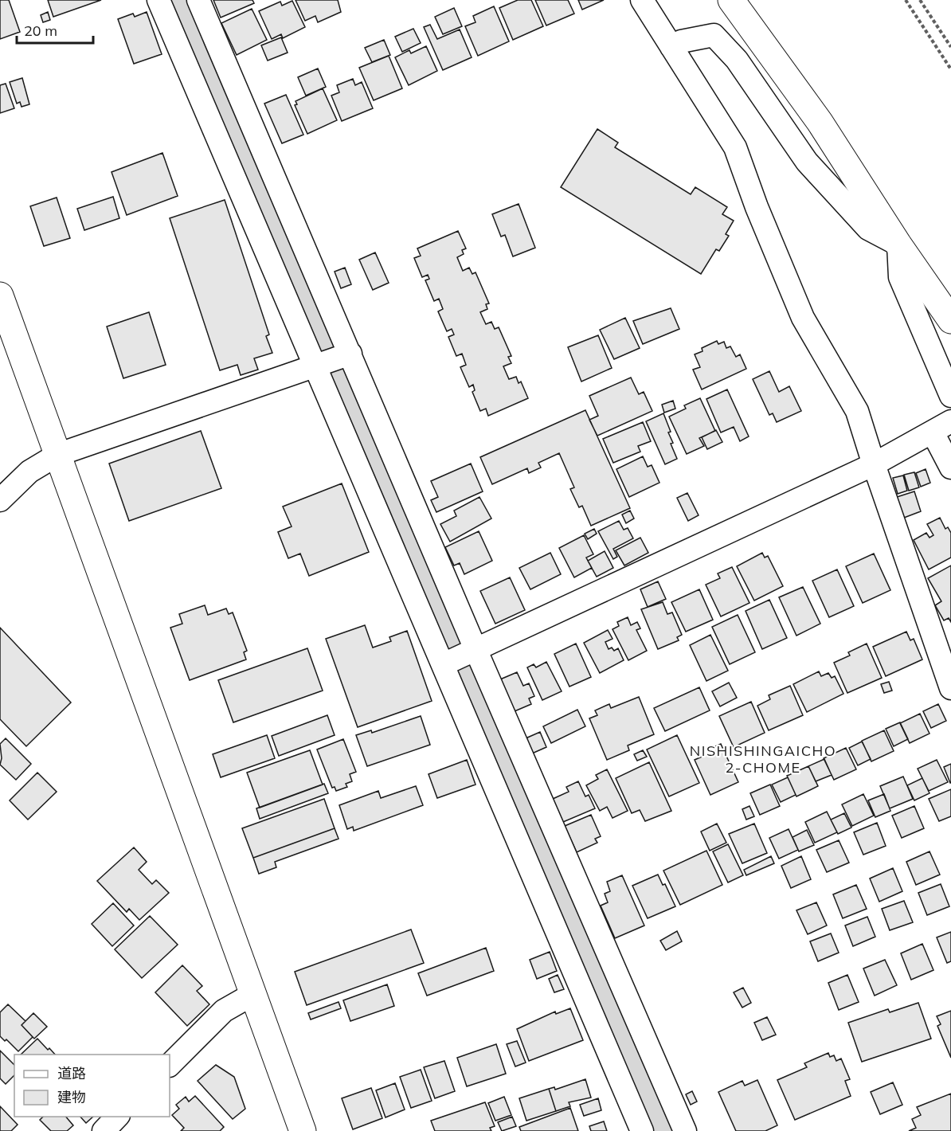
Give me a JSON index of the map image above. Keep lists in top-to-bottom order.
{
  "districts": ["NISHISHINGAICHO 2-CHOME"],
  "legend": ["道路", "建物"],
  "scale_bar": "20 m"
}
